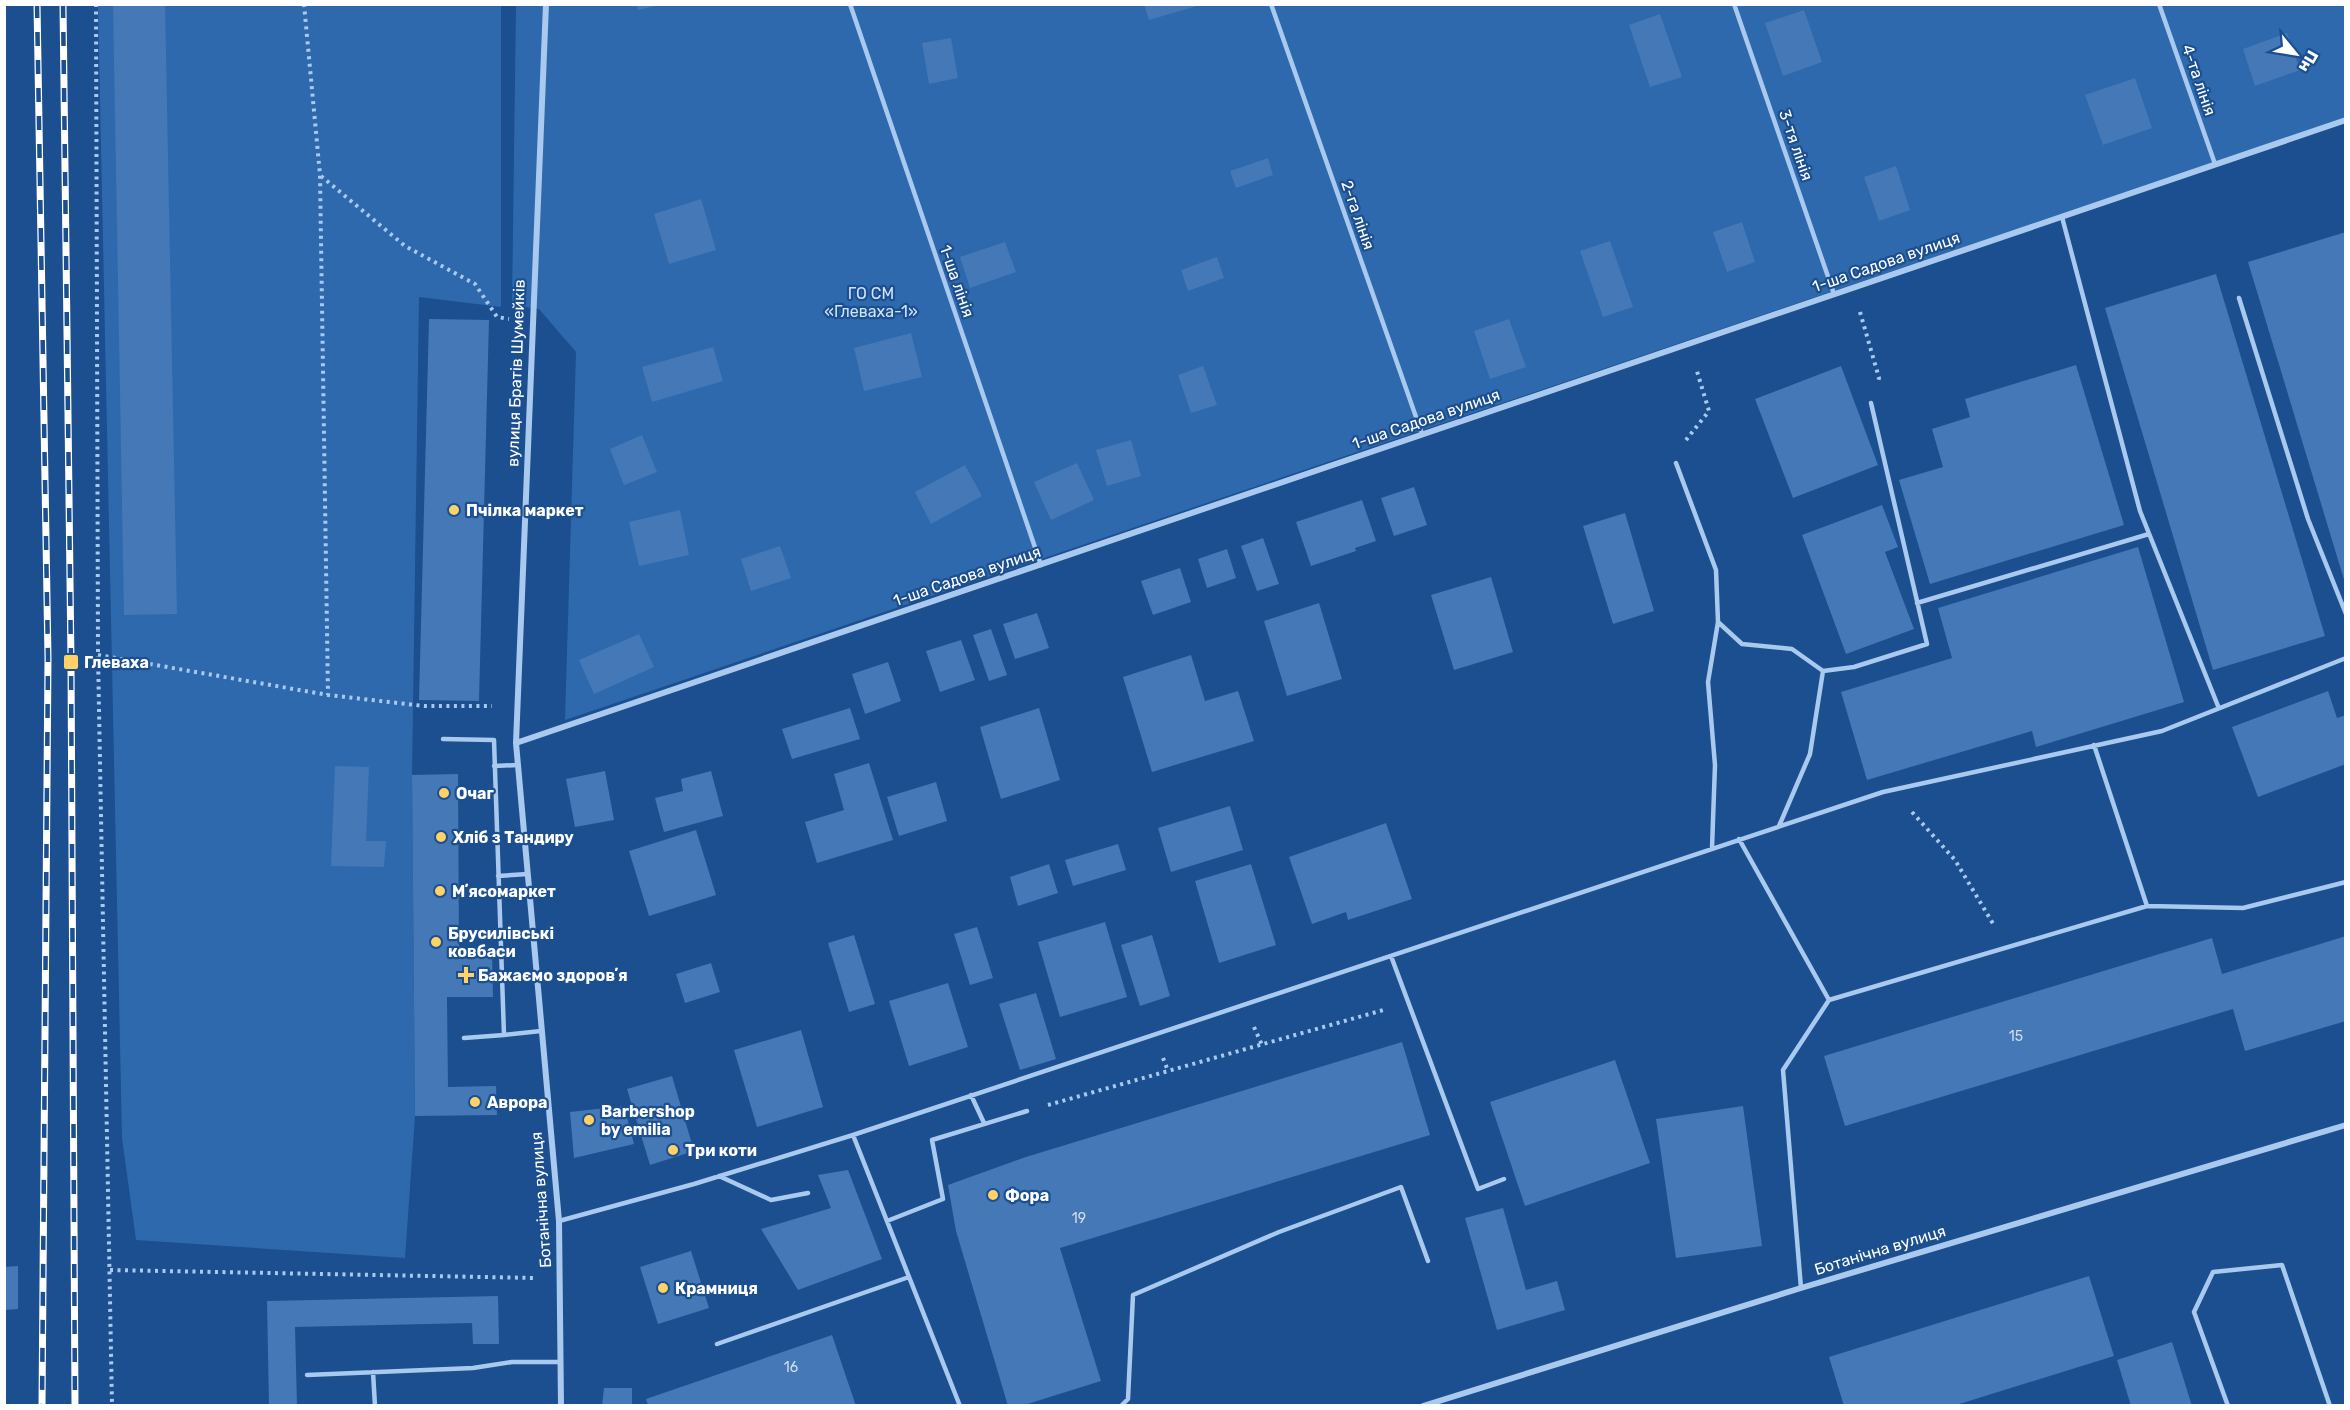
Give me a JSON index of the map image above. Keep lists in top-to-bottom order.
{
  "streets": {
    "street": ["1-ша Садова вулиця", "вулиця Братів Шумейків", "Ботанічна вулиця"],
    "lane": [
      "4-та лінія",
      "3-тя лінія",
      "2-га лінія",
      "1-ша лінія"
    ]
  },
  "crossings": [
    ["4-та лінія", "1-ша Садова вулиця"],
    ["3-тя лінія", "1-ша Садова вулиця"],
    ["2-га лінія", "1-ша Садова вулиця"],
    ["1-ша Садова вулиця", "1-ша лінія"],
    ["1-ша Садова вулиця", "вулиця Братів Шумейків"],
    ["1-ша Садова вулиця", "Ботанічна вулиця"],
    ["вулиця Братів Шумейків", "Ботанічна вулиця"]
  ],
  "parks": ["ГО СМ «Глеваха-1»"],
  "places": {
    "other": [
      "Пчілка маркет",
      "Очаг",
      "Хліб з Тандиру",
      "Мʼясомаркет",
      "Брусилівські ковбаси",
      "Аврора",
      "Barbershop by emilia",
      "Три коти",
      "Фора",
      "Крамниця"
    ],
    "transit": ["Глеваха"],
    "health": ["Бажаємо здоровʼя"]
  },
  "house_numbers": ["15", "19", "16"],
  "north": "bottom right"
}
